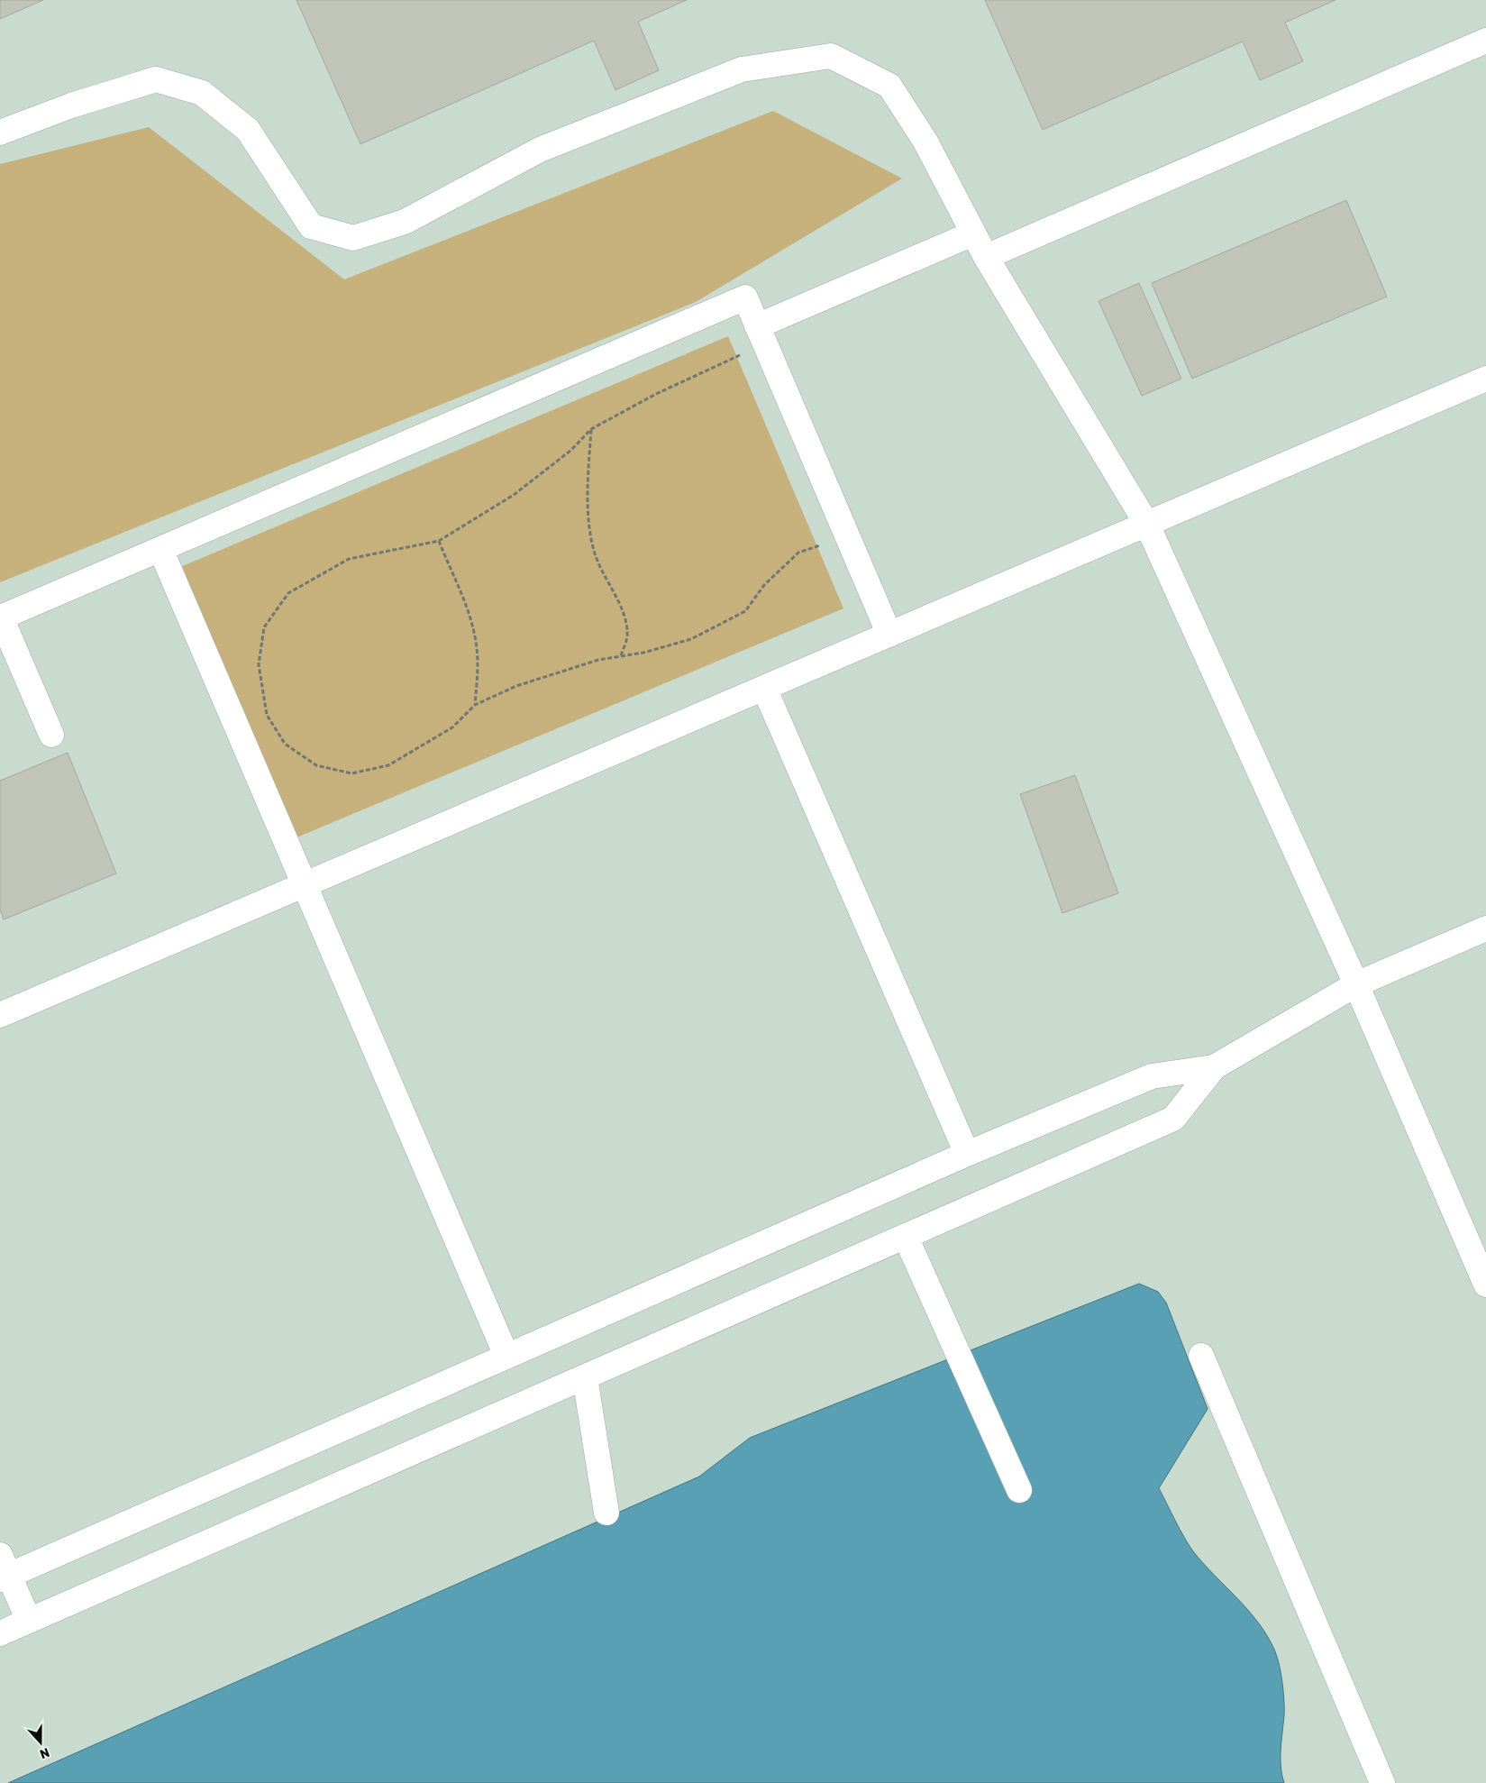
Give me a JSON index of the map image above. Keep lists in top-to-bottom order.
{
  "north": "bottom"
}
